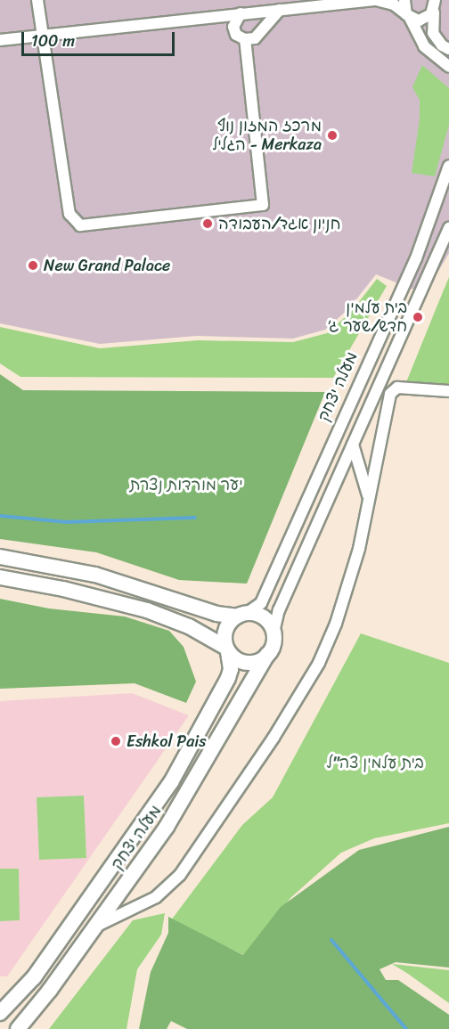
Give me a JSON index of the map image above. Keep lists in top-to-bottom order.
{
  "streets": {
    "main road": ["מעלה יצחק"]
  },
  "parks": ["יער מורדות נצרת", "בית עלמין צה\"ל"],
  "places": [
    "מרכז המזון נוף הגליל - Merkaza",
    "חניון אגד/העבודה",
    "New Grand Palace",
    "בית עלמין חדש/שער ג׳",
    "Eshkol Pais"
  ],
  "scale_bar": "100 m"
}
